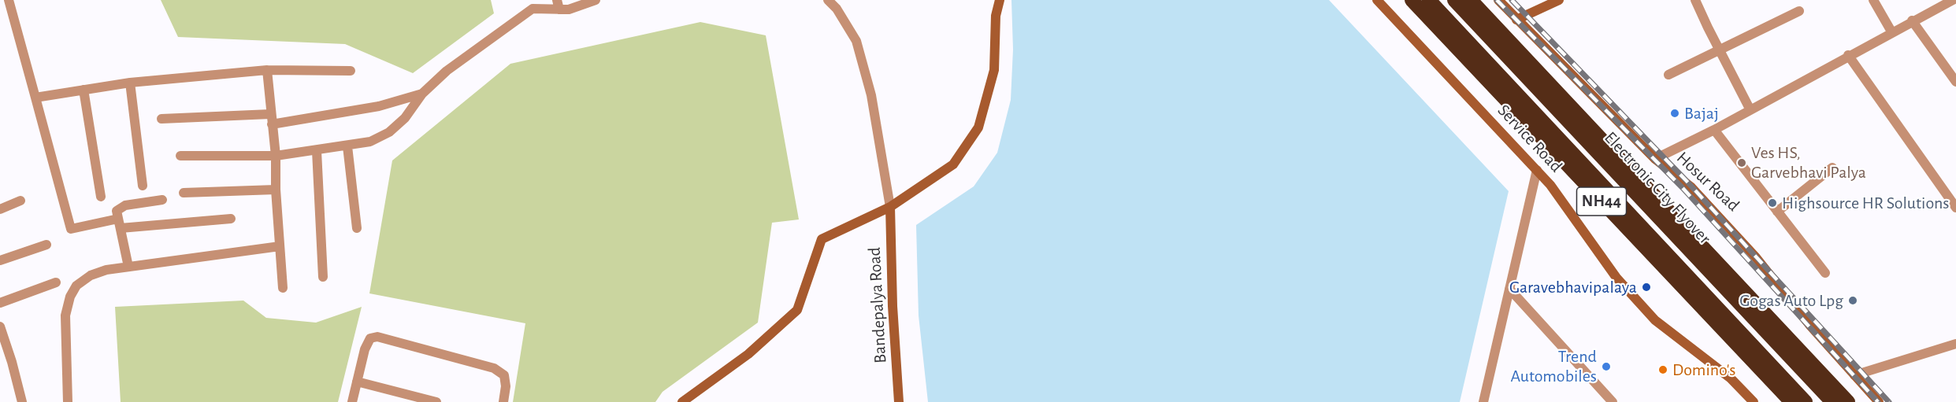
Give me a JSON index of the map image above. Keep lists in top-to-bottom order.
{
  "streets": {
    "highway": ["Electronic City Flyover", "NH44"],
    "street": ["Service Road", "Hosur Road", "Bandepalya Road"]
  },
  "places": [
    "Bajaj",
    "Ves HS, Garvebhavi Palya",
    "Highsource HR Solutions",
    "Garavebhavipalaya",
    "Gogas Auto Lpg",
    "Trend Automobiles",
    "Domino's"
  ]
}
